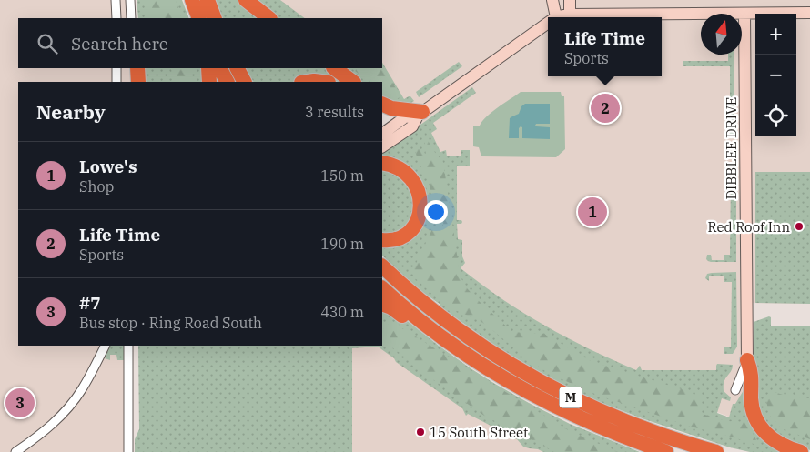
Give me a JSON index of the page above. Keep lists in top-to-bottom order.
{
  "streets": {
    "highway": ["M"],
    "main road": ["DIBBLEE DRIVE"]
  },
  "places": ["Red Roof Inn", "15 South Street"],
  "north": "top",
  "page": {
    "map_buttons": ["+", "−"],
    "popup": ["Life Time", "Sports"],
    "search": "Search here",
    "heading": ["Nearby", "3 results"],
    "pins": ["2", "1", "3"],
    "list": [
      {
        "mark": "1",
        "name": "Lowe's",
        "note": "Shop",
        "value": "150 m"
      },
      {
        "mark": "2",
        "name": "Life Time",
        "note": "Sports",
        "value": "190 m"
      },
      {
        "mark": "3",
        "name": "#7",
        "note": "Bus stop · Ring Road South",
        "value": "430 m"
      }
    ]
  }
}
